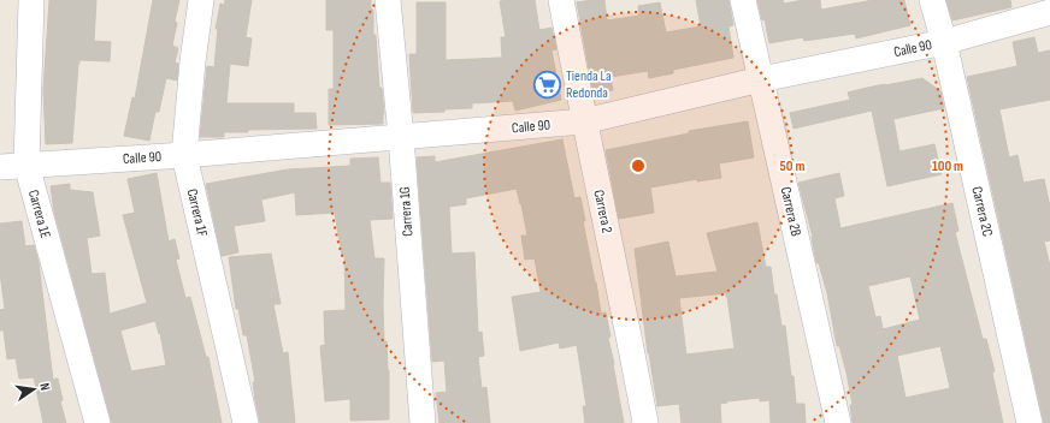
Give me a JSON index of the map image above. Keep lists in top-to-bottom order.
{
  "streets": {
    "street": [
      "Calle 90",
      "Carrera 1G",
      "Carrera 2",
      "Carrera 2B",
      "Carrera 2C",
      "Carrera 1F",
      "Carrera 1E"
    ]
  },
  "crossings": [
    ["Calle 90", "Carrera 1G"],
    ["Calle 90", "Carrera 2"],
    ["Calle 90", "Carrera 2B"],
    ["Calle 90", "Carrera 2C"],
    ["Calle 90", "Carrera 1F"],
    ["Calle 90", "Carrera 1E"]
  ],
  "places": {
    "supermarket": ["Tienda La Redonda"]
  },
  "north": "right",
  "rings": ["50 m", "100 m"]
}
